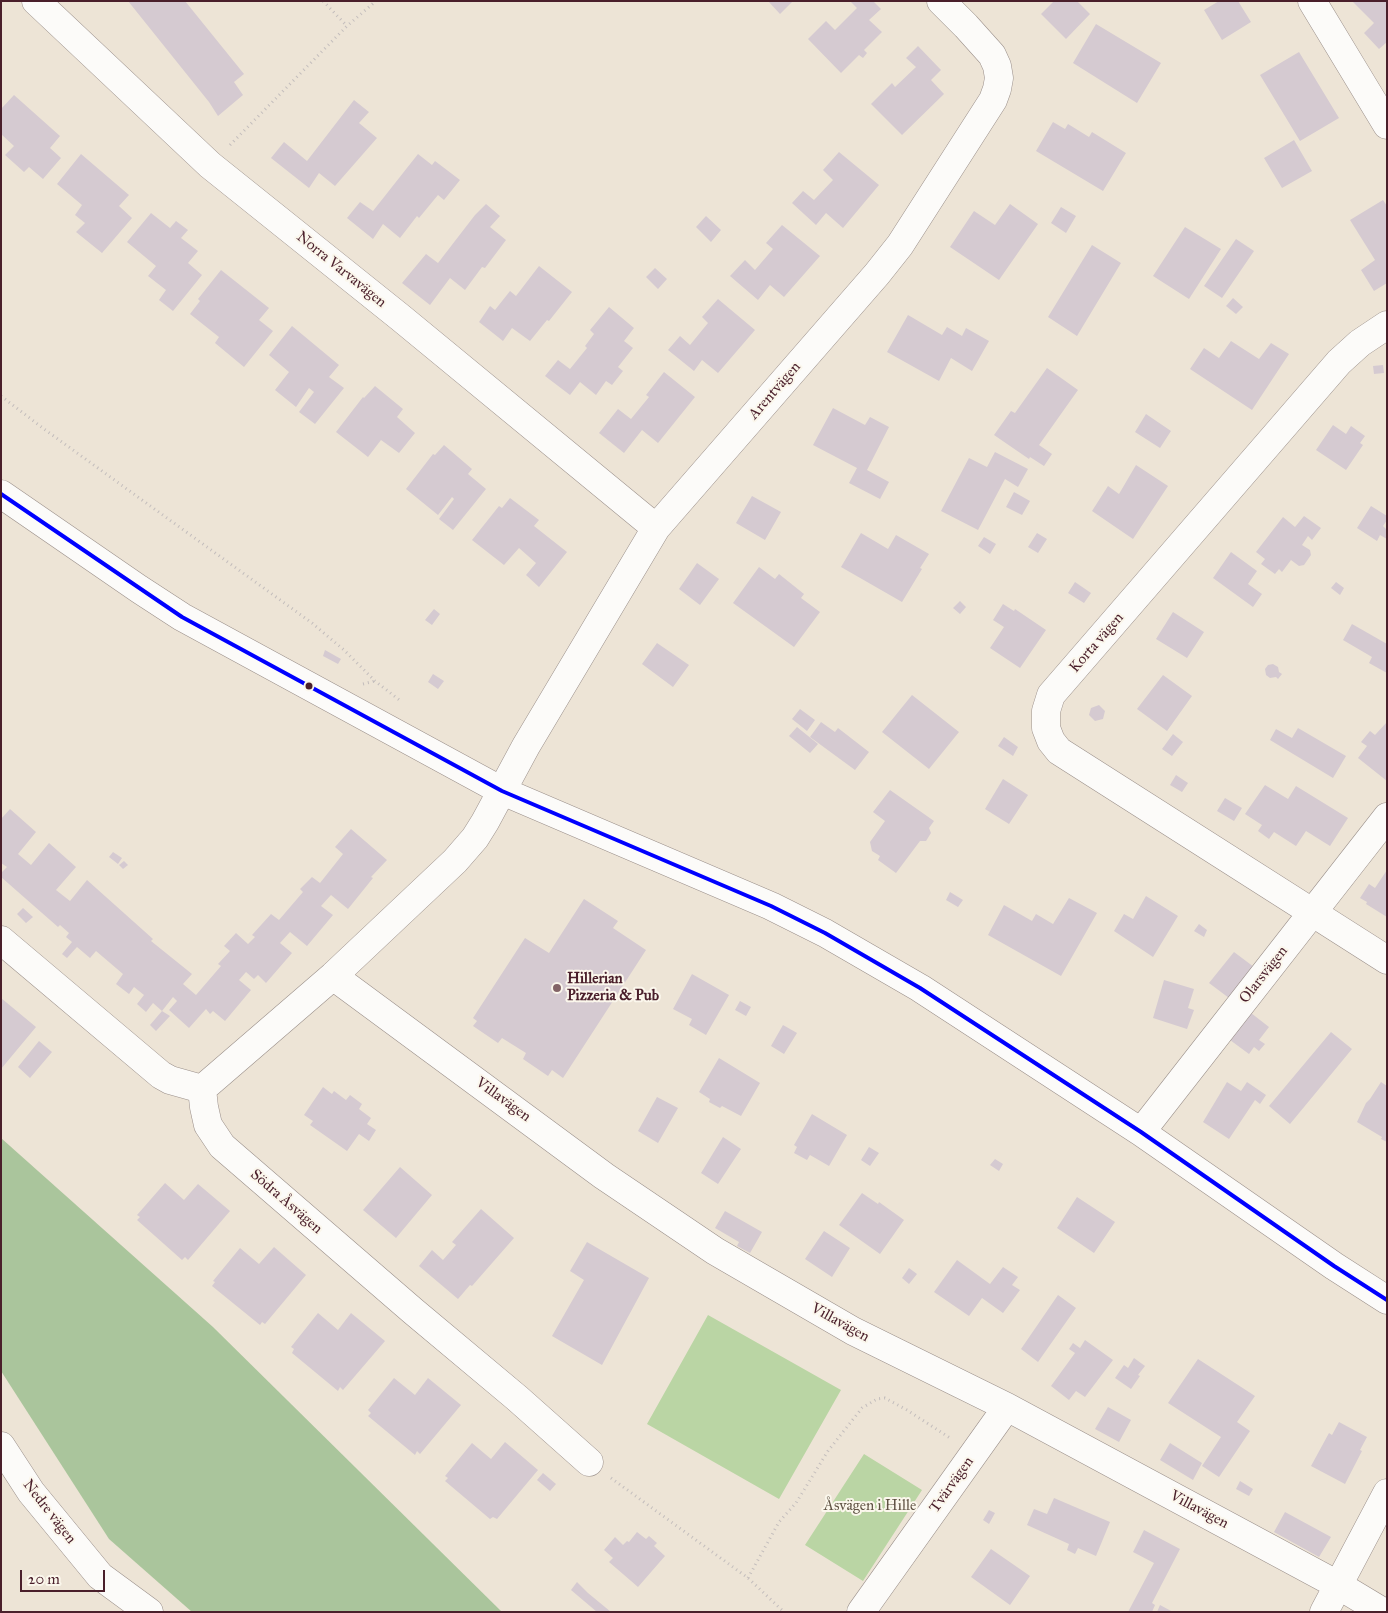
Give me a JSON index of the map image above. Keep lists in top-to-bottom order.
{
  "streets": {
    "street": [
      "Norra Varvavägen",
      "Arentvägen",
      "Korta vägen",
      "Olarsvägen",
      "Villavägen",
      "Södra Åsvägen",
      "Tvärvägen",
      "Nedre vägen"
    ]
  },
  "crossings": [
    ["Norra Varvavägen", "Arentvägen"],
    ["Korta vägen", "Olarsvägen"],
    ["Villavägen", "Tvärvägen"]
  ],
  "parks": ["Åsvägen i Hille"],
  "places": ["Hillerian Pizzeria & Pub"],
  "scale_bar": "20 m"
}
